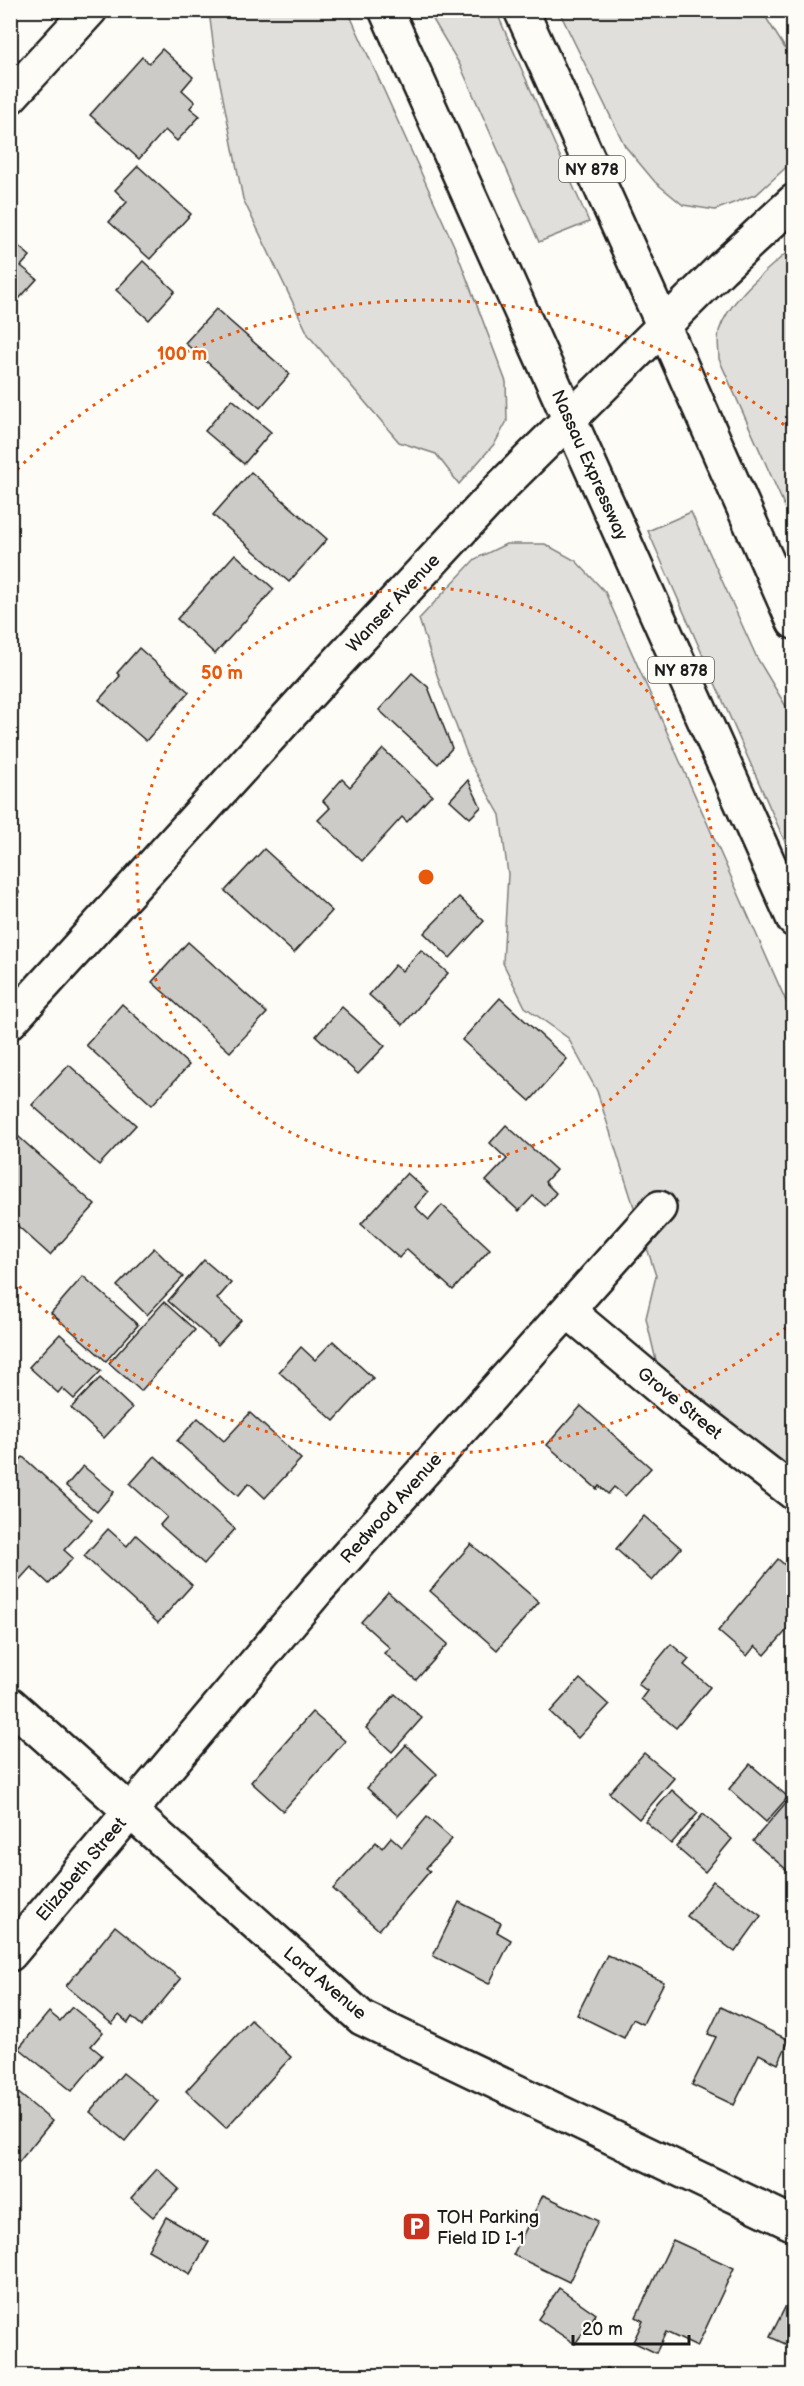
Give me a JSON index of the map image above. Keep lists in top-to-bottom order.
{
  "streets": {
    "main road": [
      "NY 878",
      "Nassau Expressway",
      "Wanser Avenue",
      "Grove Street",
      "Redwood Avenue",
      "Elizabeth Street",
      "Lord Avenue"
    ]
  },
  "crossings": [
    ["NY 878", "Wanser Avenue"],
    ["Nassau Expressway", "Wanser Avenue"],
    ["Grove Street", "Redwood Avenue"],
    ["Redwood Avenue", "Elizabeth Street"],
    ["Redwood Avenue", "Lord Avenue"],
    ["Elizabeth Street", "Lord Avenue"]
  ],
  "places": {
    "parking": ["TOH Parking Field ID I-1"]
  },
  "scale_bar": "20 m",
  "rings": ["100 m", "50 m"]
}
